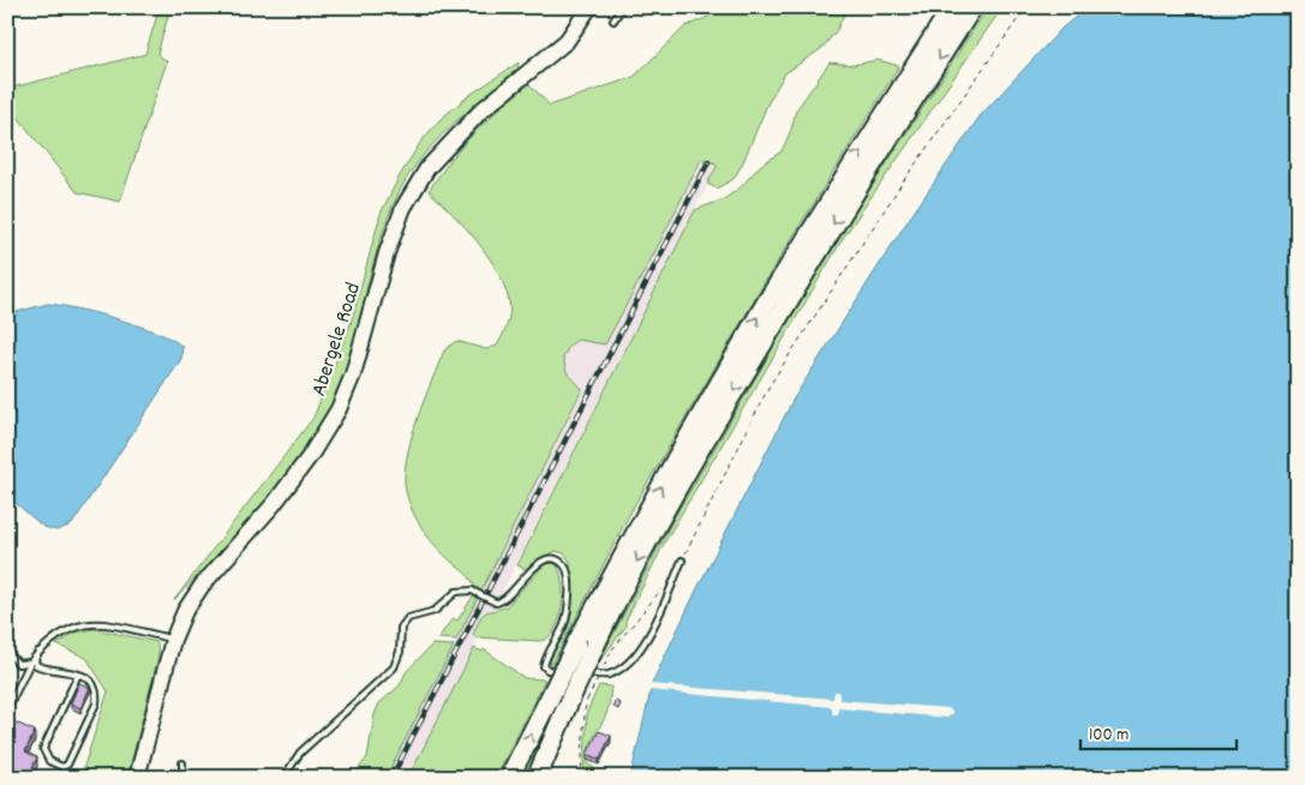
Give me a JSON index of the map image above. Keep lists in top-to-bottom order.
{
  "streets": {
    "main road": ["Abergele Road"]
  },
  "scale_bar": "100 m"
}
